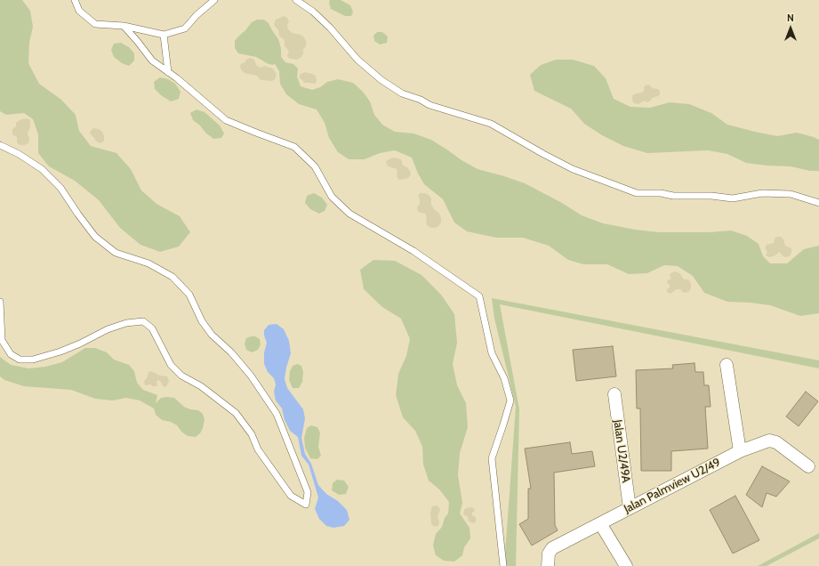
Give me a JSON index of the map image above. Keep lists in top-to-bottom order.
{
  "streets": {
    "street": ["Jalan U2/49A", "Jalan Palmview U2/49"]
  },
  "crossings": [
    ["Jalan U2/49A", "Jalan Palmview U2/49"]
  ],
  "north": "top"
}
